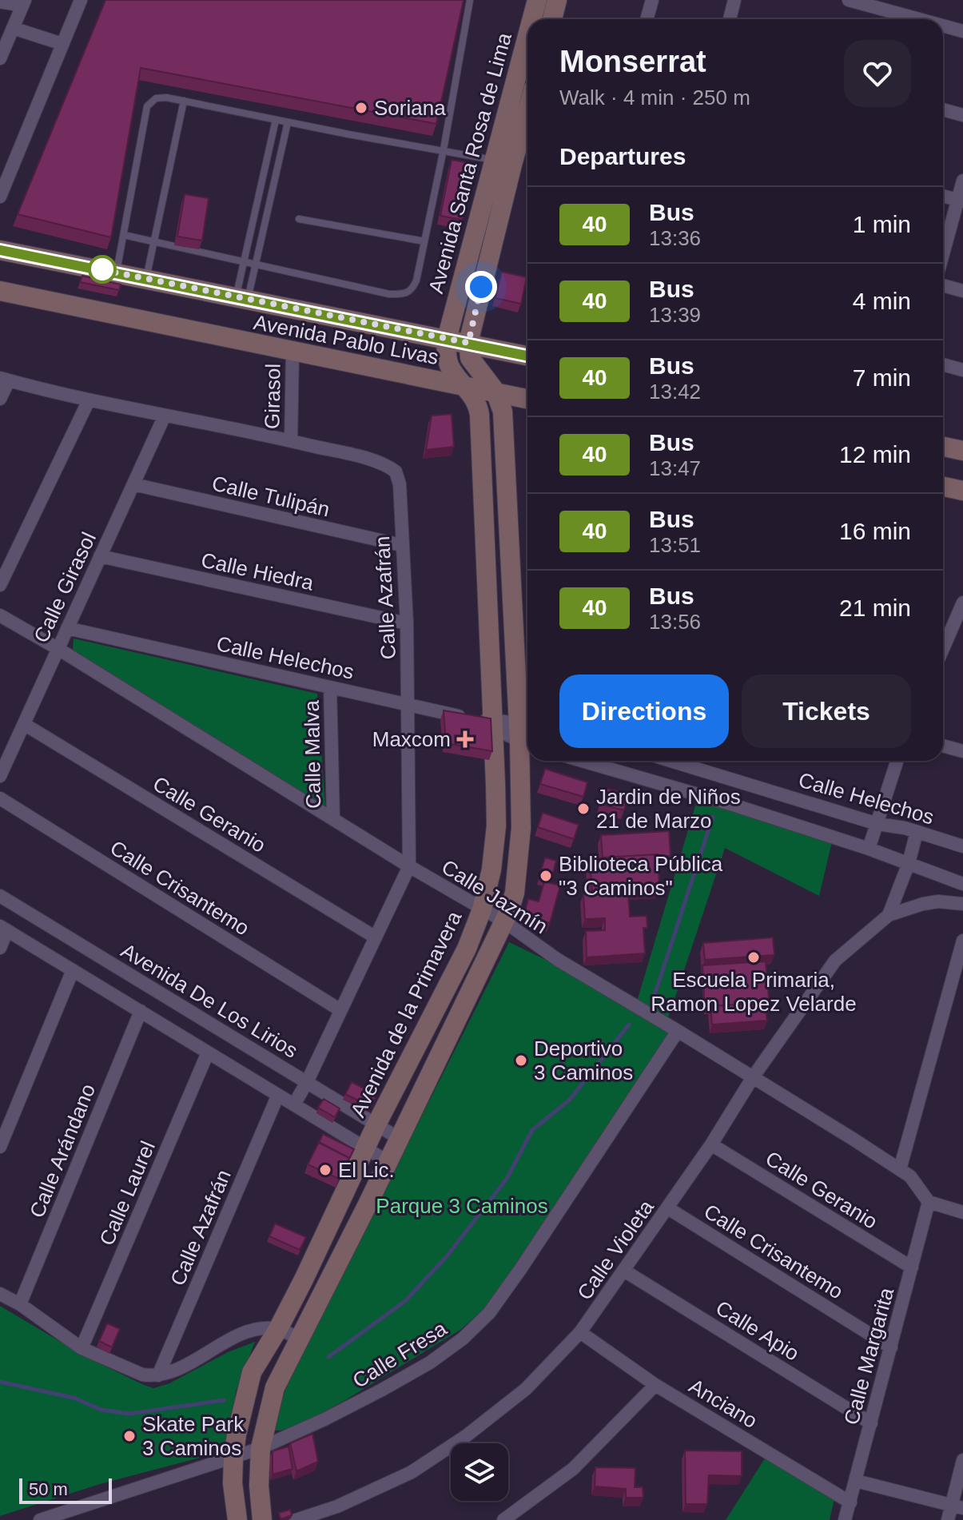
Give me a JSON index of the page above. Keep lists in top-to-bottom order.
{
  "streets": {
    "street": [
      "Avenida Santa Rosa de Lima",
      "Avenida Pablo Livas",
      "Girasol",
      "Calle Tulipán",
      "Calle Hiedra",
      "Calle Girasol",
      "Calle Azafrán",
      "Calle Helechos",
      "Calle Malva",
      "Calle Geranio",
      "Calle Crisantemo",
      "Calle Jazmín",
      "Avenida De Los Lirios",
      "Avenida de la Primavera",
      "Calle Arándano",
      "Calle Laurel",
      "Calle Violeta",
      "Calle Apio",
      "Calle Fresa",
      "Calle Margarita",
      "Anciano"
    ]
  },
  "crossings": [
    ["Avenida Santa Rosa de Lima", "Avenida Pablo Livas"],
    ["Avenida Santa Rosa de Lima", "Avenida de la Primavera"],
    ["Avenida Pablo Livas", "Girasol"],
    ["Avenida Pablo Livas", "Avenida de la Primavera"],
    ["Girasol", "Calle Azafrán"],
    ["Calle Tulipán", "Calle Girasol"],
    ["Calle Tulipán", "Calle Azafrán"],
    ["Calle Hiedra", "Calle Girasol"],
    ["Calle Hiedra", "Calle Azafrán"],
    ["Calle Girasol", "Calle Azafrán"],
    ["Calle Girasol", "Calle Helechos"],
    ["Calle Girasol", "Calle Geranio"],
    ["Calle Girasol", "Calle Jazmín"],
    ["Calle Azafrán", "Calle Helechos"],
    ["Calle Azafrán", "Calle Geranio"],
    ["Calle Azafrán", "Calle Crisantemo"],
    ["Calle Azafrán", "Calle Jazmín"],
    ["Calle Azafrán", "Avenida De Los Lirios"],
    ["Calle Helechos", "Calle Malva"],
    ["Calle Helechos", "Avenida de la Primavera"],
    ["Calle Helechos", "Calle Violeta"],
    ["Calle Malva", "Calle Jazmín"],
    ["Calle Geranio", "Calle Violeta"],
    ["Calle Geranio", "Calle Margarita"],
    ["Calle Crisantemo", "Calle Violeta"],
    ["Calle Crisantemo", "Calle Margarita"],
    ["Calle Jazmín", "Avenida de la Primavera"],
    ["Calle Jazmín", "Calle Violeta"],
    ["Calle Jazmín", "Calle Fresa"],
    ["Calle Jazmín", "Calle Margarita"],
    ["Avenida De Los Lirios", "Avenida de la Primavera"],
    ["Avenida de la Primavera", "Calle Fresa"],
    ["Calle Violeta", "Calle Apio"],
    ["Calle Violeta", "Anciano"],
    ["Calle Apio", "Calle Margarita"],
    ["Calle Margarita", "Anciano"]
  ],
  "parks": ["Parque 3 Caminos"],
  "places": {
    "other": [
      "Soriana",
      "Jardin de Niños 21 de Marzo",
      "Biblioteca Pública \"3 Caminos\"",
      "Escuela Primaria, Ramon Lopez Velarde",
      "Deportivo 3 Caminos",
      "El Lic.",
      "Skate Park 3 Caminos"
    ],
    "health": ["Maxcom"]
  },
  "lines": ["bus line 40"],
  "scale_bar": "50 m",
  "page": {
    "heading": [
      ["Monserrat", "Walk · 4 min · 250 m"],
      "Departures"
    ],
    "list": [
      {
        "mark": "40",
        "name": "Bus",
        "note": "13:36",
        "value": "1 min"
      },
      {
        "mark": "40",
        "name": "Bus",
        "note": "13:39",
        "value": "4 min"
      },
      {
        "mark": "40",
        "name": "Bus",
        "note": "13:42",
        "value": "7 min"
      },
      {
        "mark": "40",
        "name": "Bus",
        "note": "13:47",
        "value": "12 min"
      },
      {
        "mark": "40",
        "name": "Bus",
        "note": "13:51",
        "value": "16 min"
      },
      {
        "mark": "40",
        "name": "Bus",
        "note": "13:56",
        "value": "21 min"
      }
    ],
    "buttons": ["Directions", "Tickets"],
    "scale": "50 m"
  }
}
